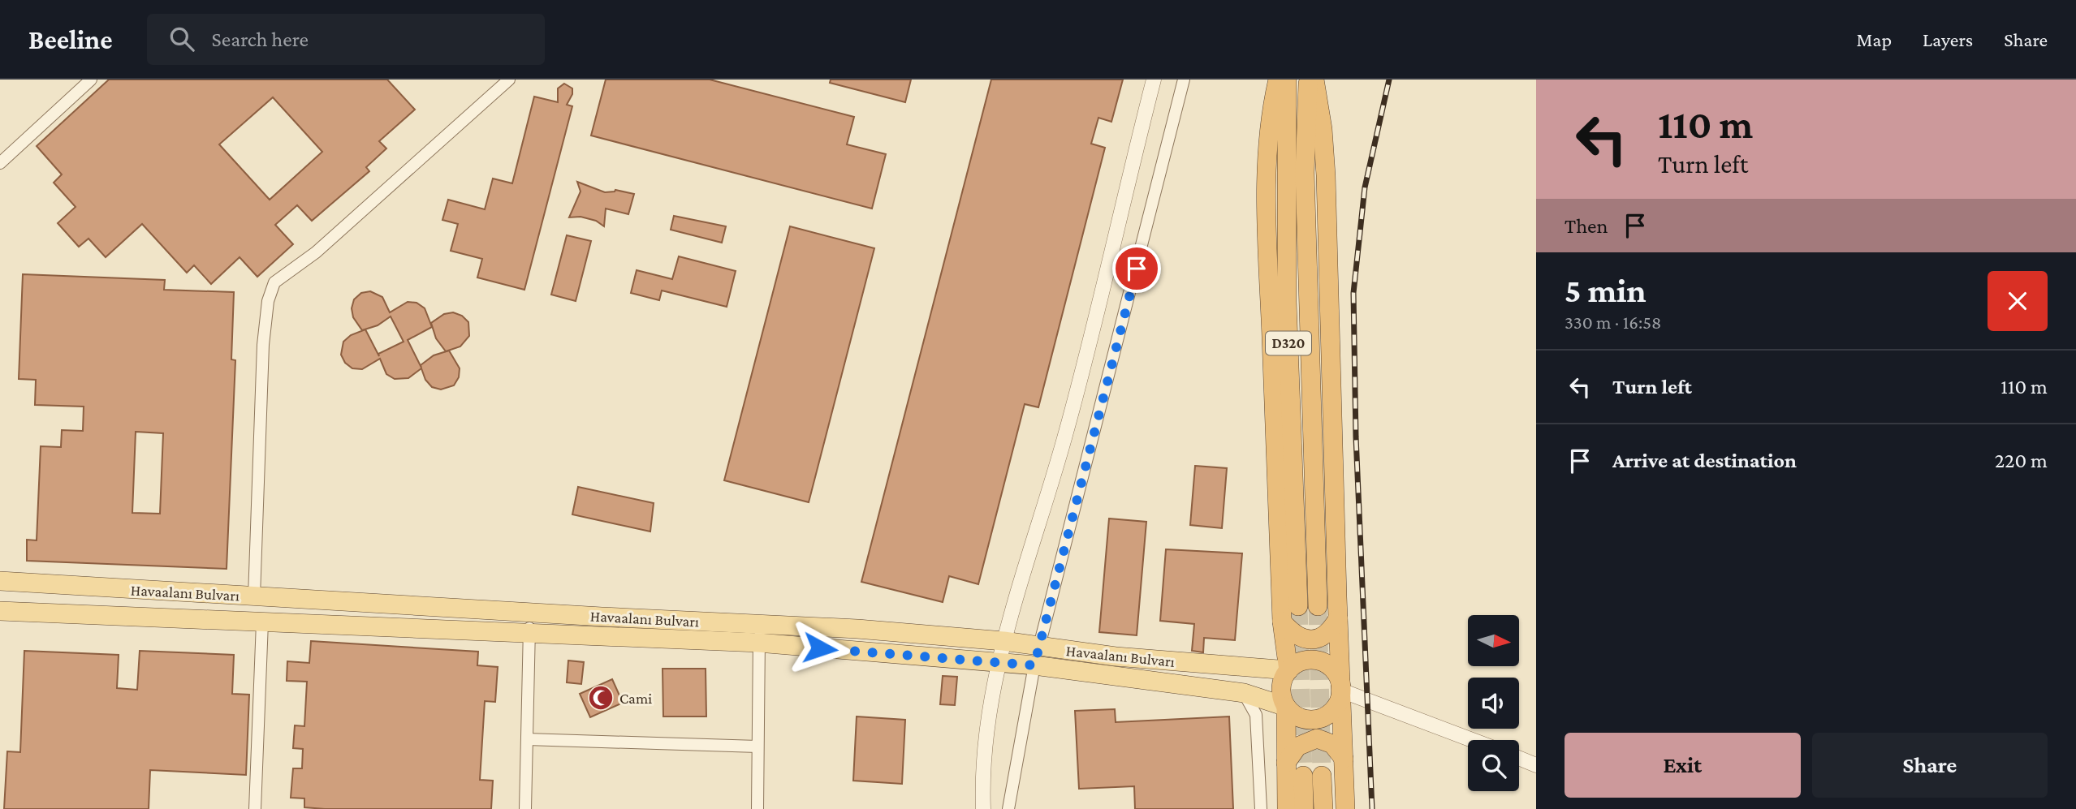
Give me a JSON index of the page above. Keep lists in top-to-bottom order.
{
  "streets": {
    "highway": ["D320"],
    "main road": ["Havaalanı Bulvarı"]
  },
  "places": {
    "mosque": ["Cami"]
  },
  "north": "right",
  "page": {
    "header": "Beeline",
    "search": "Search here",
    "nav": ["Map", "Layers", "Share"],
    "turn": ["110 m", "Turn left"],
    "then": "Then",
    "heading": ["5 min", "330 m · 16:58"],
    "list": [
      {
        "name": "Turn left",
        "value": "110 m"
      },
      {
        "name": "Arrive at destination",
        "value": "220 m"
      }
    ],
    "buttons": ["Exit", "Share"]
  }
}
